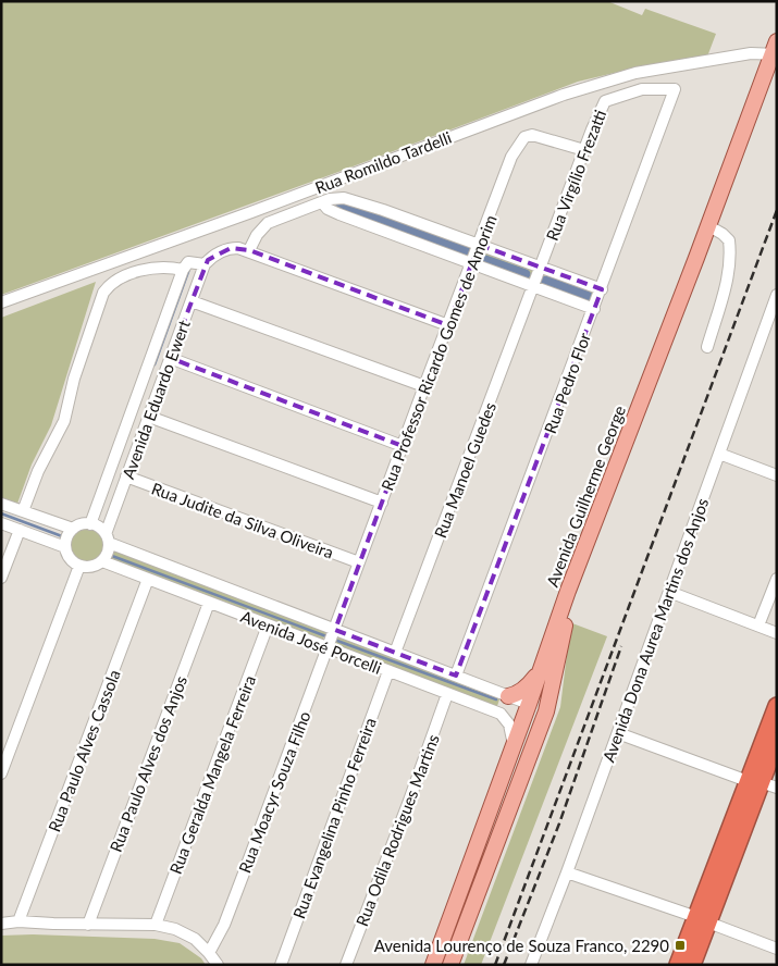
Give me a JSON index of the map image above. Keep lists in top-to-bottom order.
{
  "streets": {
    "main road": ["Avenida Guilherme George"],
    "street": [
      "Rua Romildo Tardelli",
      "Rua Virgílio Frezatti",
      "Rua Professor Ricardo Gomes de Amorim",
      "Rua Pedro Flor",
      "Avenida Eduardo Ewert",
      "Rua Manoel Guedes",
      "Rua Judite da Silva Oliveira",
      "Avenida Dona Aurea Martins dos Anjos",
      "Avenida José Porcelli",
      "Rua Paulo Alves Cassola",
      "Rua Paulo Alves dos Anjos",
      "Rua Geralda Mangela Ferreira",
      "Rua Moacyr Souza Filho",
      "Rua Evangelina Pinho Ferreira",
      "Rua Odila Rodrigues Martins"
    ]
  },
  "crossings": [
    ["Rua Romildo Tardelli", "Avenida Guilherme George"],
    ["Rua Virgílio Frezatti", "Rua Professor Ricardo Gomes de Amorim"],
    ["Rua Virgílio Frezatti", "Rua Pedro Flor"],
    ["Rua Virgílio Frezatti", "Rua Manoel Guedes"],
    ["Rua Professor Ricardo Gomes de Amorim", "Rua Judite da Silva Oliveira"],
    ["Rua Professor Ricardo Gomes de Amorim", "Avenida José Porcelli"],
    ["Rua Professor Ricardo Gomes de Amorim", "Rua Moacyr Souza Filho"],
    ["Rua Pedro Flor", "Avenida José Porcelli"],
    ["Avenida Eduardo Ewert", "Rua Judite da Silva Oliveira"],
    ["Avenida Eduardo Ewert", "Avenida José Porcelli"],
    ["Rua Manoel Guedes", "Avenida José Porcelli"],
    ["Avenida Guilherme George", "Avenida José Porcelli"],
    ["Avenida José Porcelli", "Rua Paulo Alves Cassola"],
    ["Avenida José Porcelli", "Rua Paulo Alves dos Anjos"],
    ["Avenida José Porcelli", "Rua Geralda Mangela Ferreira"],
    ["Avenida José Porcelli", "Rua Moacyr Souza Filho"],
    ["Avenida José Porcelli", "Rua Evangelina Pinho Ferreira"],
    ["Avenida José Porcelli", "Rua Odila Rodrigues Martins"]
  ],
  "places": {
    "transit": ["Avenida Lourenço de Souza Franco, 2290"]
  }
}
